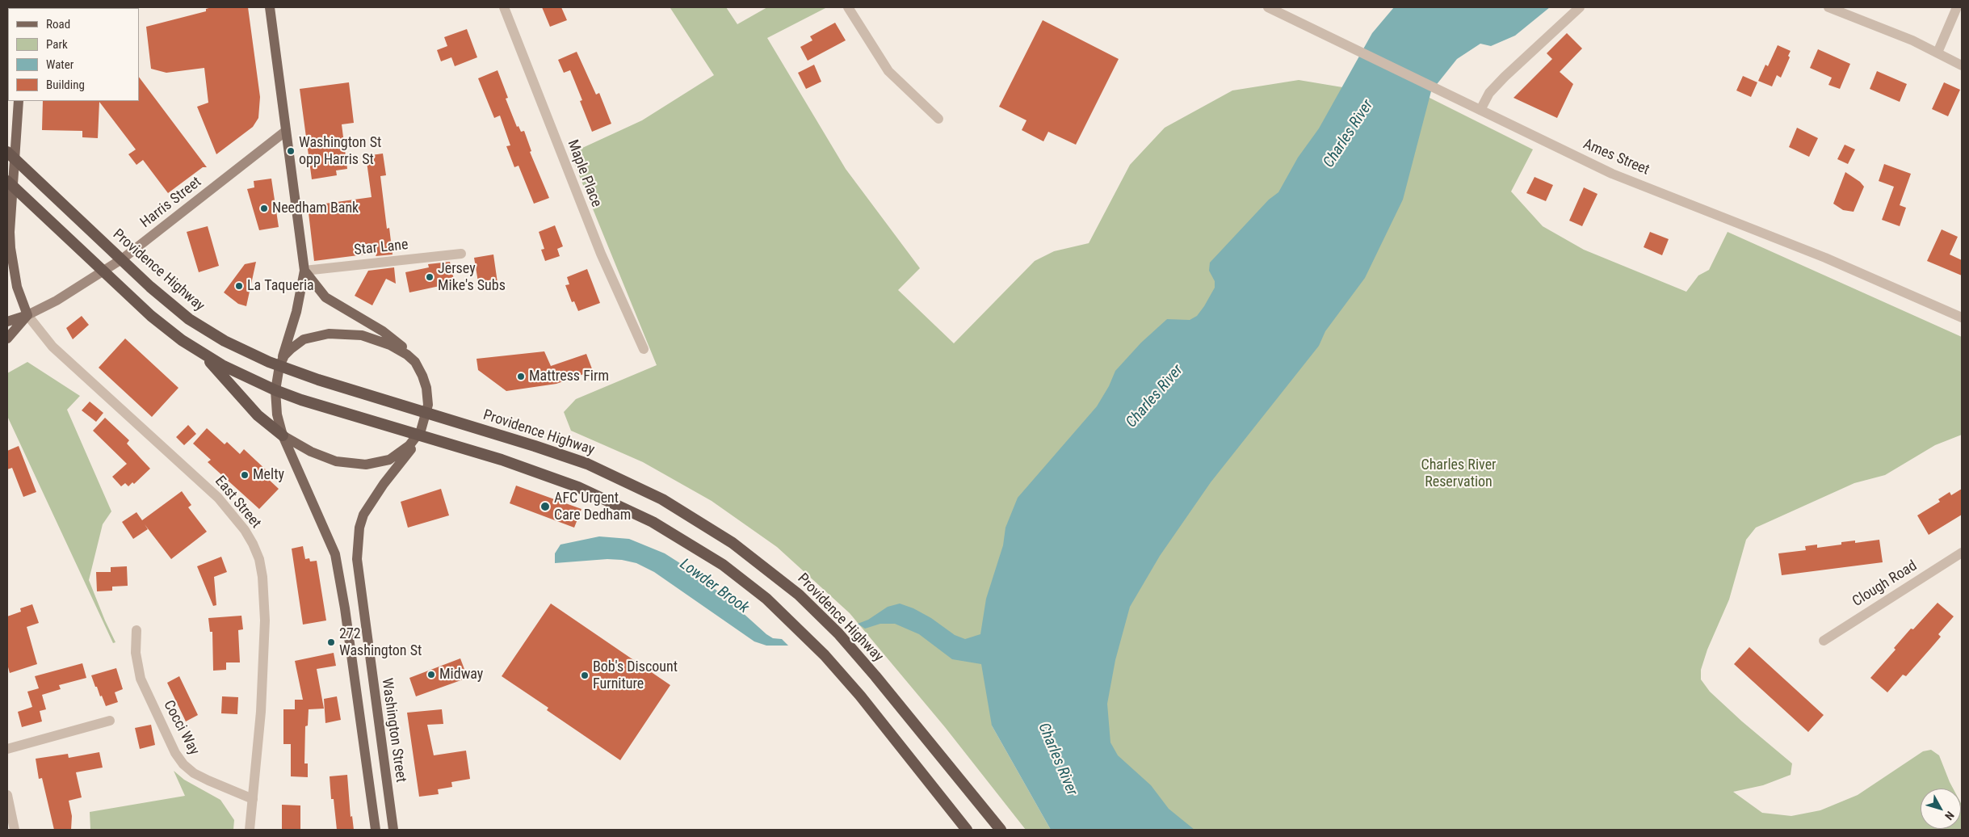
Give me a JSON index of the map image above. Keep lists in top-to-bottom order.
{
  "streets": {
    "highway": ["Providence Highway"],
    "main road": ["Harris Street", "Washington Street"],
    "street": [
      "Ames Street",
      "Maple Place",
      "Star Lane",
      "East Street",
      "Clough Road",
      "Cocci Way"
    ]
  },
  "crossings": [
    ["Harris Street", "East Street"],
    ["East Street", "Cocci Way"]
  ],
  "water": ["Charles River", "Lowder Brook"],
  "parks": ["Charles River Reservation"],
  "places": [
    "Washington St opp Harris St",
    "Needham Bank",
    "Jersey Mike's Subs",
    "La Taqueria",
    "Mattress Firm",
    "Melty",
    "AFC Urgent Care Dedham",
    "272 Washington St",
    "Midway",
    "Bob's Discount Furniture"
  ],
  "legend": [
    "Road",
    "Park",
    "Water",
    "Building"
  ],
  "north": "bottom right"
}
